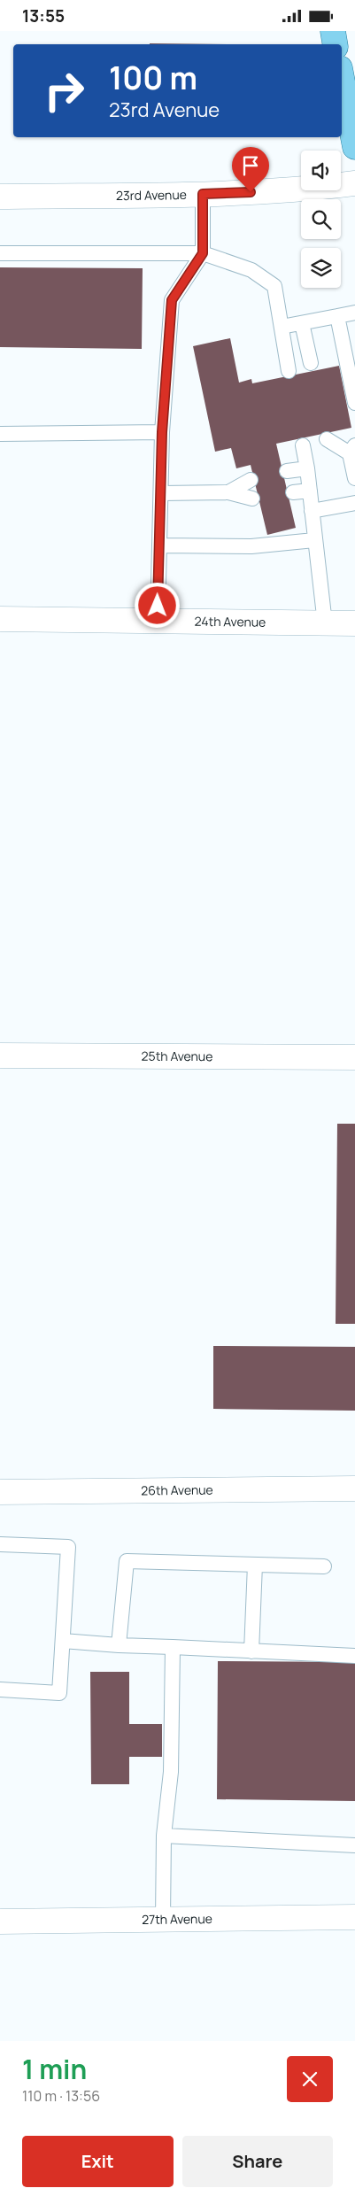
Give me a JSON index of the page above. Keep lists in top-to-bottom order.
{
  "streets": {
    "street": [
      "23rd Avenue",
      "24th Avenue",
      "25th Avenue",
      "26th Avenue",
      "27th Avenue"
    ]
  },
  "page": {
    "status": "13:55",
    "turn": ["100 m", "23rd Avenue"],
    "heading": ["1 min", "110 m · 13:56"],
    "buttons": ["Exit", "Share"]
  }
}
